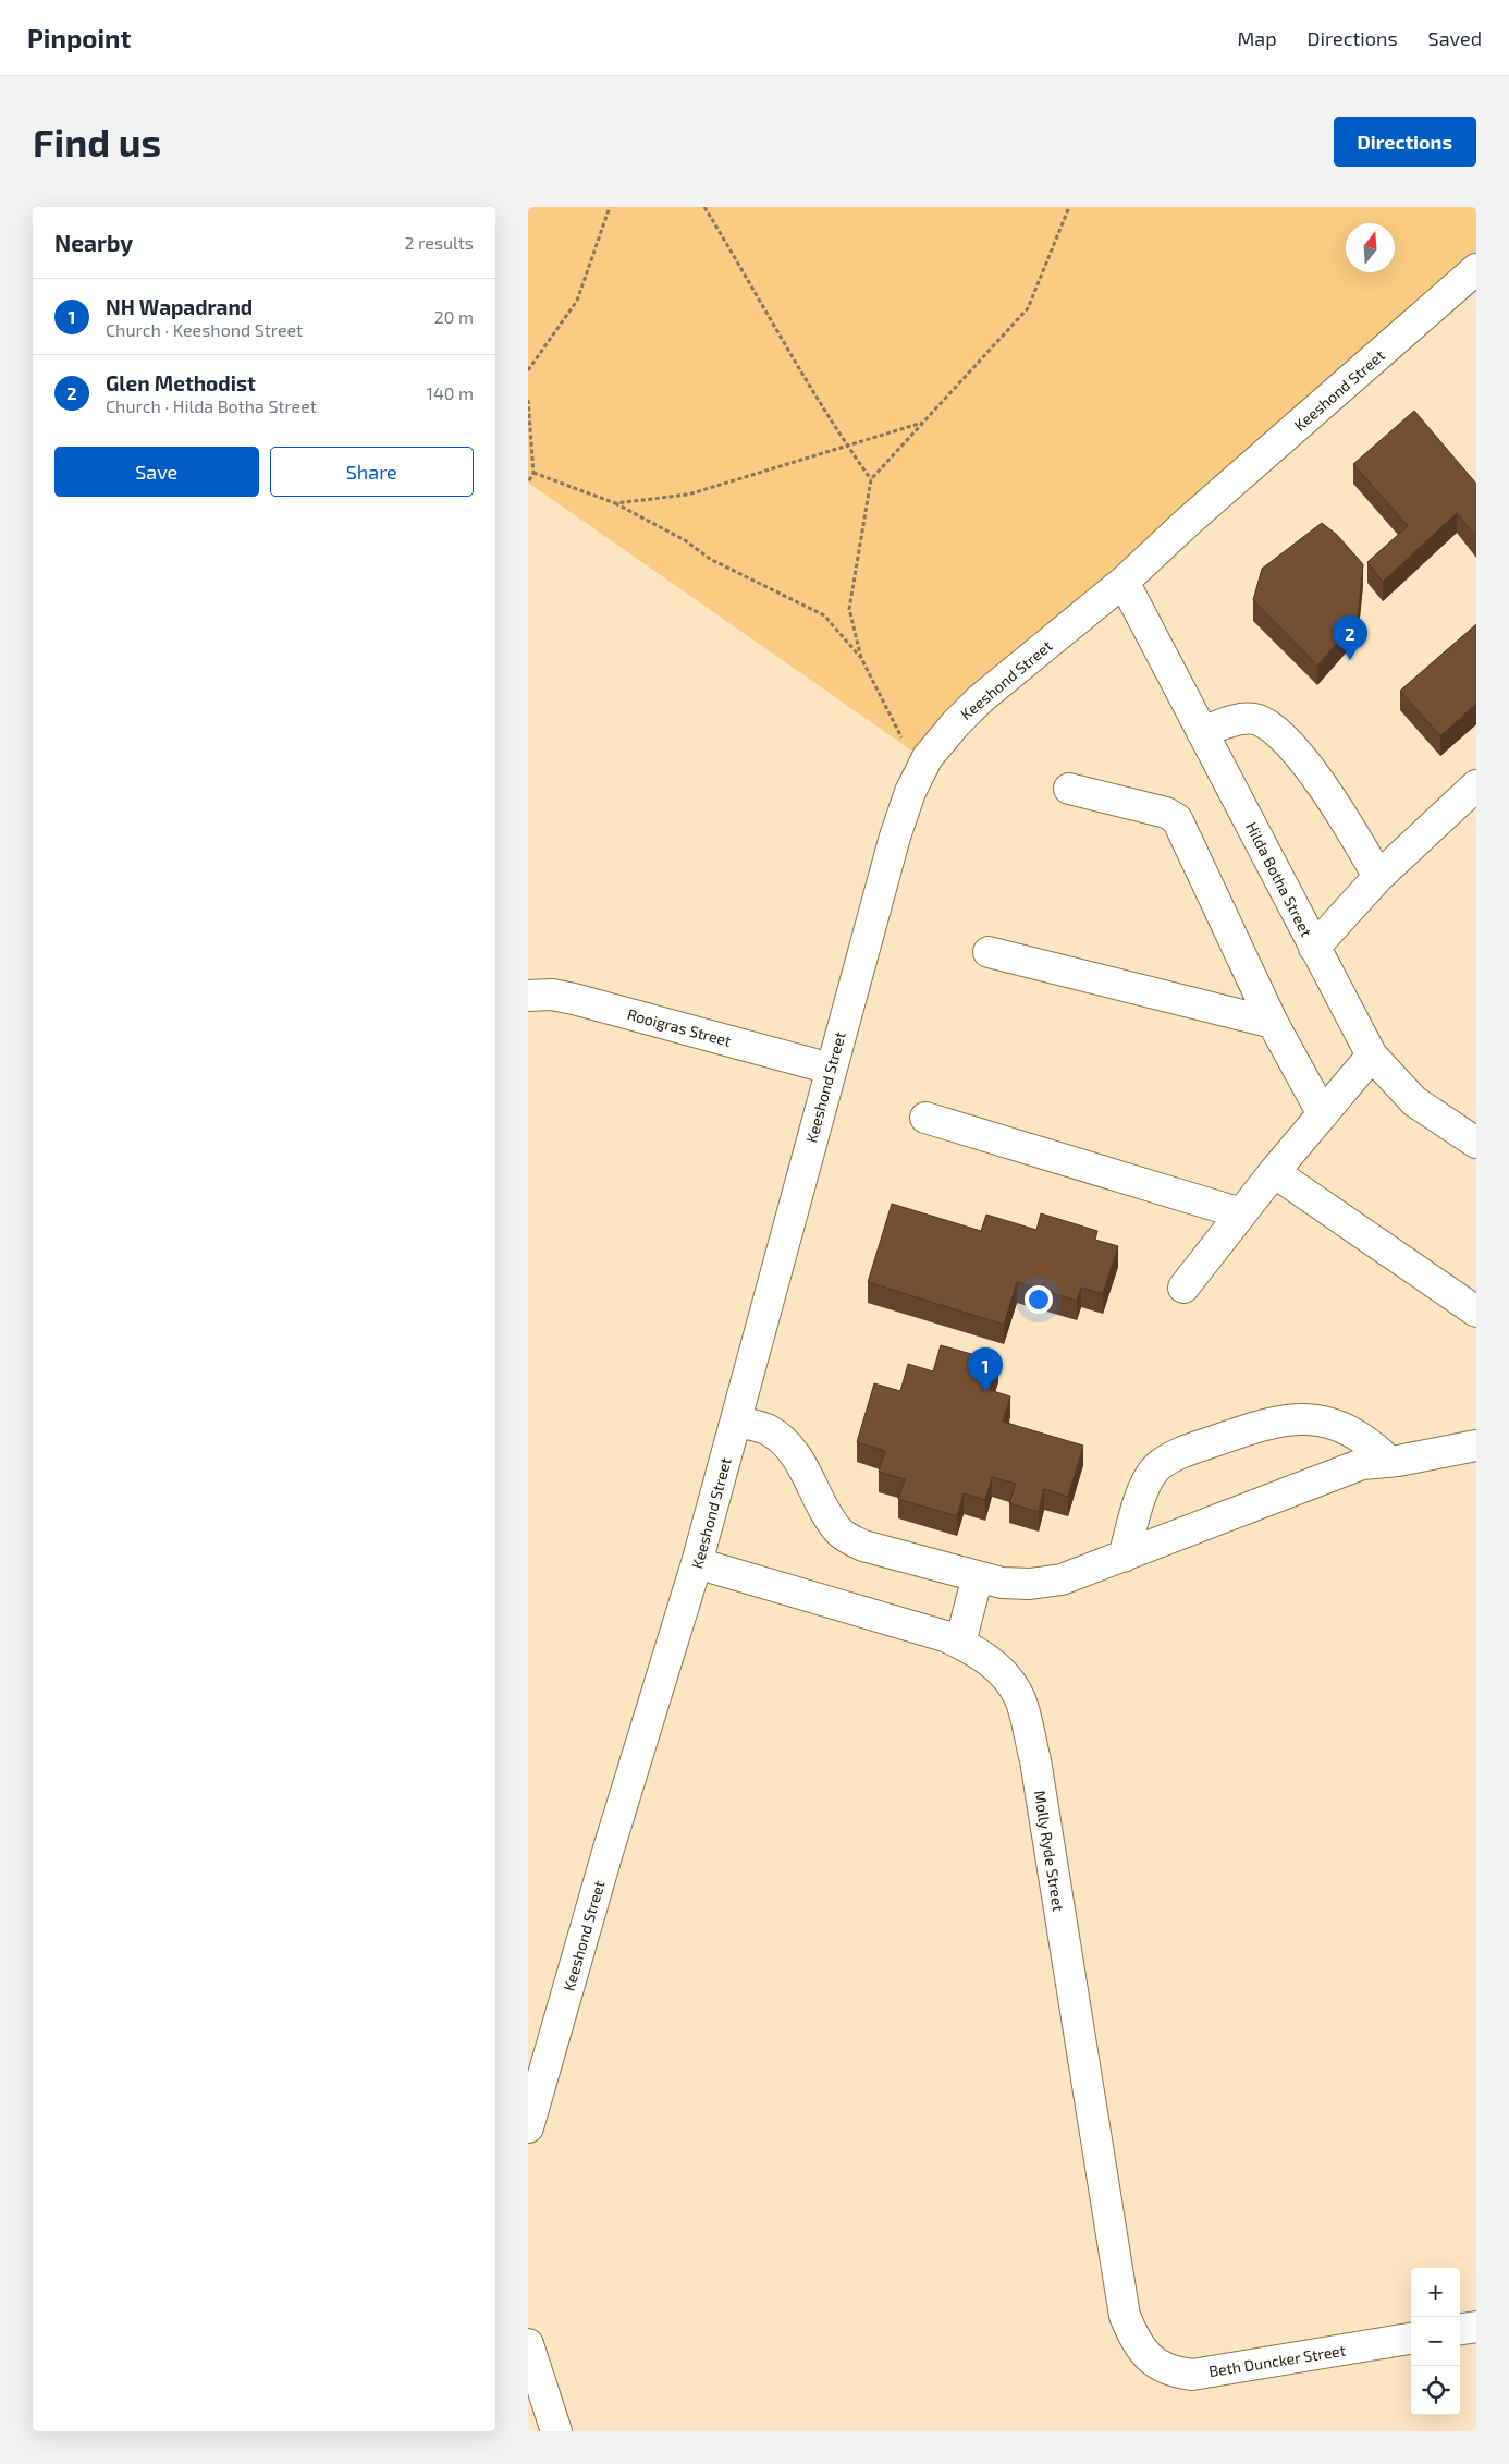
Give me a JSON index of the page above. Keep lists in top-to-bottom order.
{
  "streets": {
    "street": [
      "Keeshond Street",
      "Hilda Botha Street",
      "Rooigras Street",
      "Molly Ryde Street",
      "Beth Duncker Street"
    ]
  },
  "crossings": [
    ["Keeshond Street", "Hilda Botha Street"],
    ["Keeshond Street", "Rooigras Street"],
    ["Keeshond Street", "Molly Ryde Street"],
    ["Molly Ryde Street", "Beth Duncker Street"]
  ],
  "north": "top",
  "page": {
    "header": "Pinpoint",
    "nav": ["Map", "Directions", "Saved"],
    "buttons": [
      "Directions",
      ["Save", "Share"]
    ],
    "title": "Find us",
    "heading": ["Nearby", "2 results"],
    "list": [
      {
        "mark": "1",
        "name": "NH Wapadrand",
        "note": "Church · Keeshond Street",
        "value": "20 m"
      },
      {
        "mark": "2",
        "name": "Glen Methodist",
        "note": "Church · Hilda Botha Street",
        "value": "140 m"
      }
    ],
    "pins": ["2", "1"],
    "map_buttons": ["+", "−"]
  }
}
